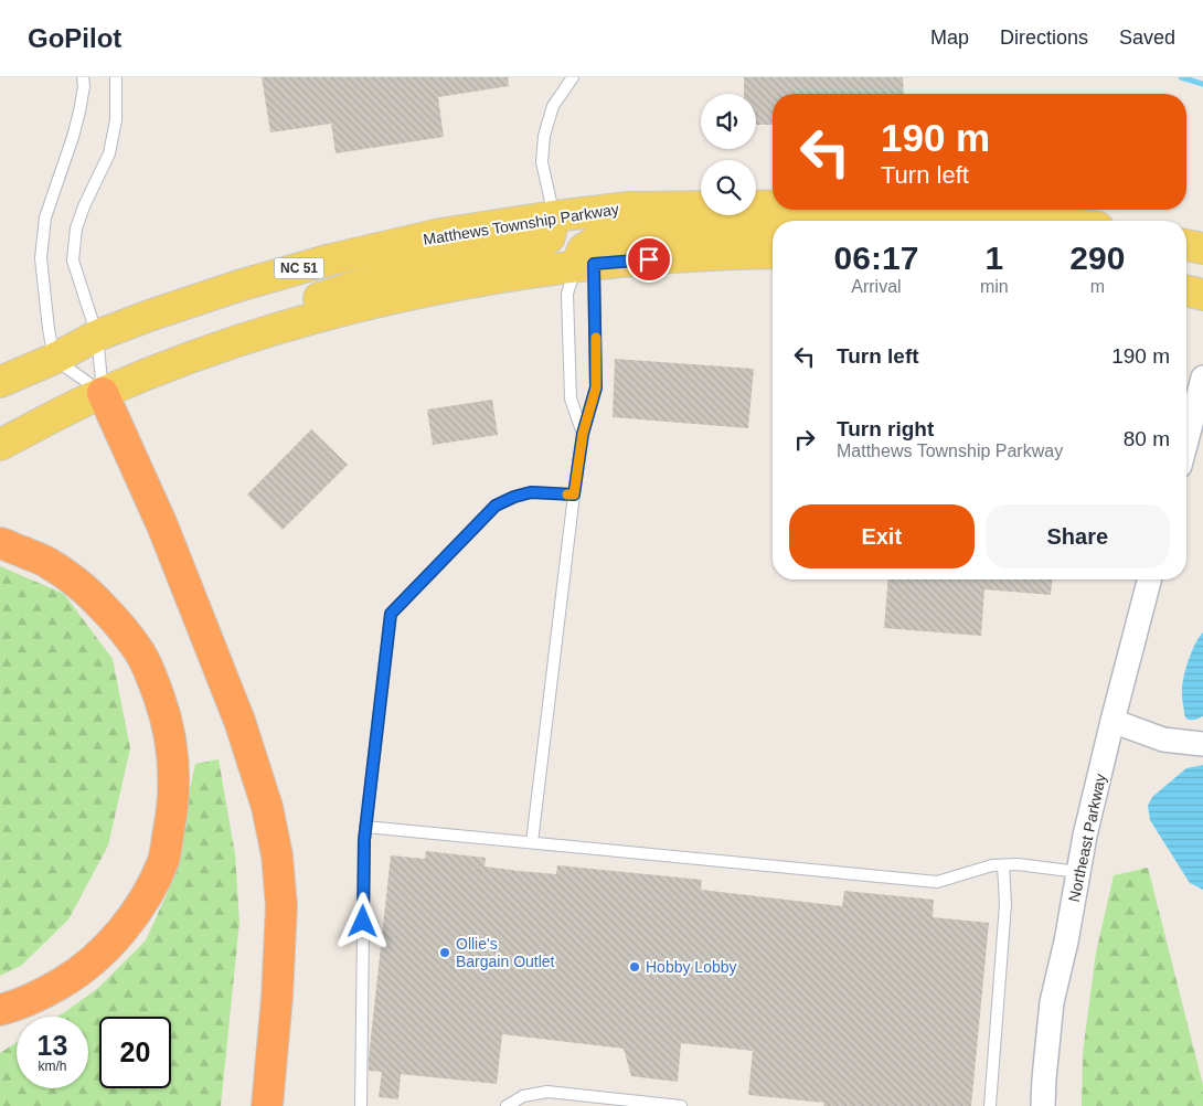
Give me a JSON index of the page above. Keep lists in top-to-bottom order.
{
  "streets": {
    "main road": ["Matthews Township Parkway", "NC 51"],
    "street": ["Northeast Parkway"]
  },
  "places": ["Ollie's Bargain Outlet", "Hobby Lobby"],
  "page": {
    "header": "GoPilot",
    "nav": ["Map", "Directions", "Saved"],
    "turn": ["190 m", "Turn left"],
    "eta": [
      "06:17",
      "Arrival",
      "1",
      "min",
      "290",
      "m"
    ],
    "list": [
      {
        "name": "Turn left",
        "value": "190 m"
      },
      {
        "name": "Turn right",
        "note": "Matthews Township Parkway",
        "value": "80 m"
      }
    ],
    "buttons": ["Exit", "Share"],
    "speed": "13 km/h",
    "limit": "20"
  }
}
